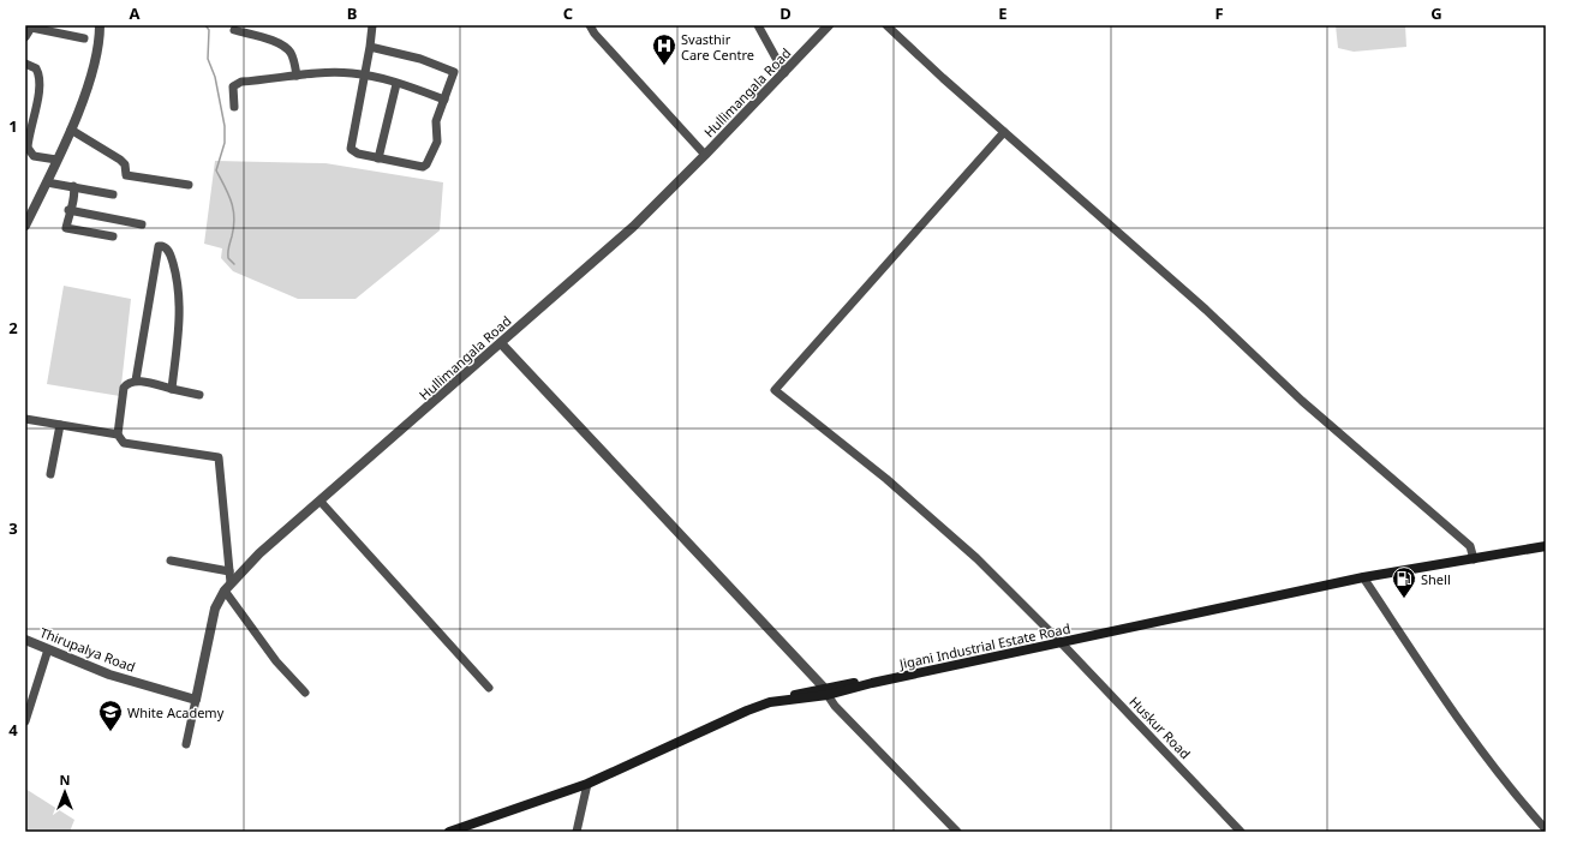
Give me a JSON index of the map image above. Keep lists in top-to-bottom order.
{
  "streets": {
    "main road": ["Jigani Industrial Estate Road"],
    "street": ["Hullimangala Road", "Thirupalya Road", "Huskur Road"]
  },
  "crossings": [
    ["Hullimangala Road", "Thirupalya Road"],
    ["Jigani Industrial Estate Road", "Huskur Road"]
  ],
  "places": {
    "hospital": ["Svasthir Care Centre"],
    "fuel station": ["Shell"],
    "school or university": ["White Academy"]
  },
  "north": "top",
  "grid": {
    "columns": [
      "A",
      "B",
      "C",
      "D",
      "E",
      "F",
      "G"
    ],
    "rows": [
      "1",
      "2",
      "3",
      "4"
    ]
  }
}
